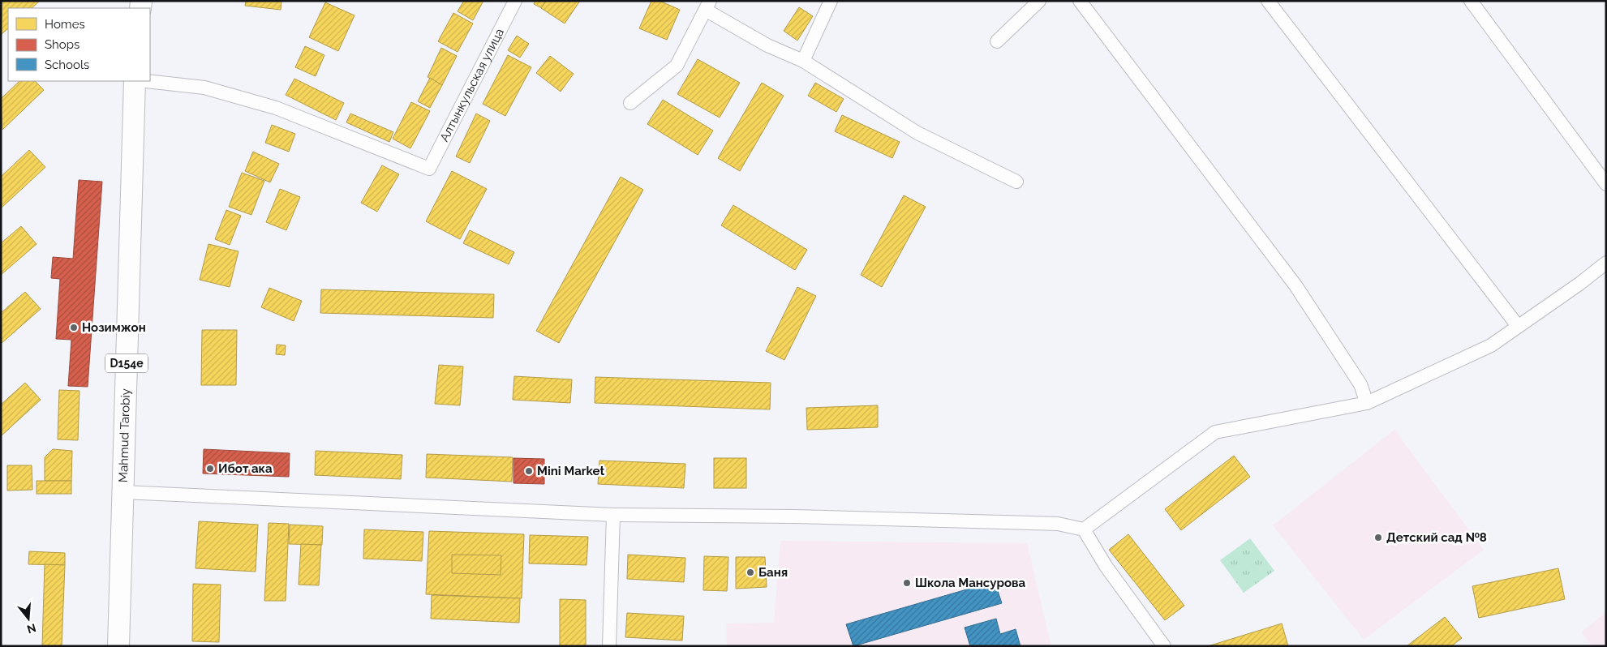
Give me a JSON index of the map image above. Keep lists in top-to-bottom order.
{
  "streets": {
    "main road": ["D154e", "Mahmud Tarobiy"],
    "street": ["Алтынкульская улица"]
  },
  "places": [
    "Нозимжон",
    "Ибот ака",
    "Mini Market",
    "Детский сад №8",
    "Баня",
    "Школа Мансурова"
  ],
  "legend": ["Homes", "Shops", "Schools"],
  "north": "bottom"
}
